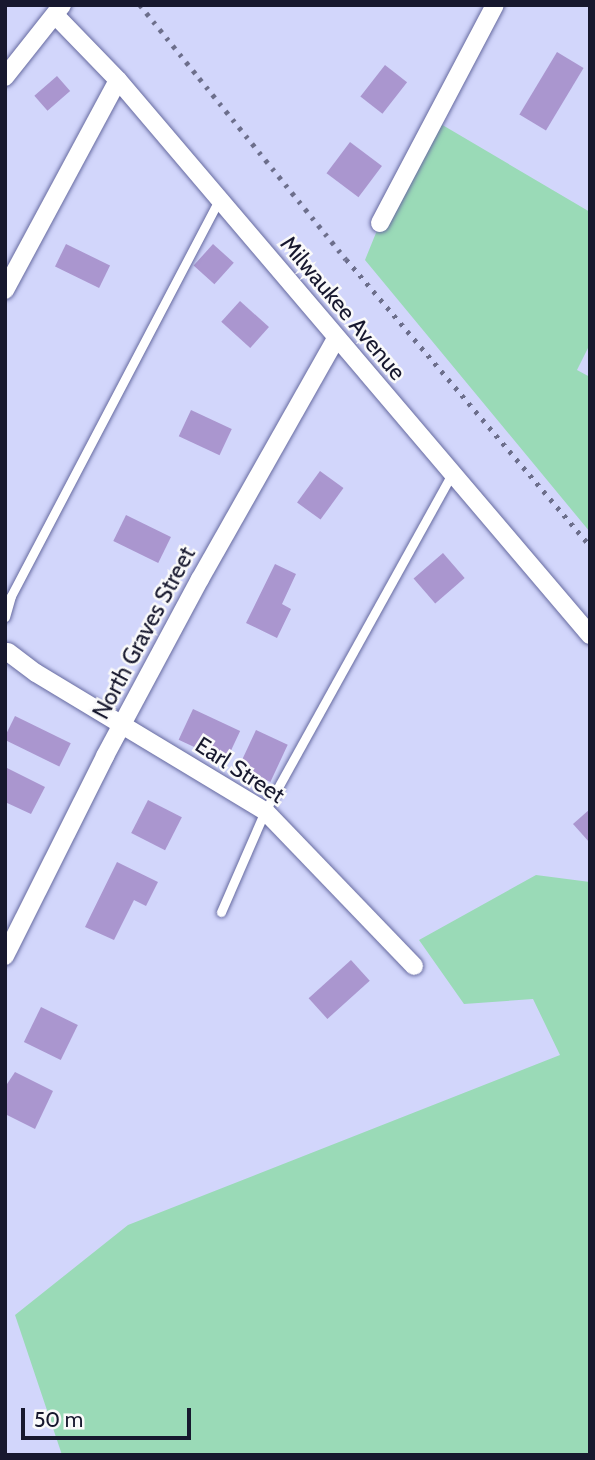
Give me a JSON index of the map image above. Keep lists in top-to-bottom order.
{
  "streets": {
    "street": ["Milwaukee Avenue", "North Graves Street", "Earl Street"]
  },
  "crossings": [
    ["Milwaukee Avenue", "North Graves Street"],
    ["North Graves Street", "Earl Street"]
  ],
  "scale_bar": "50 m"
}
